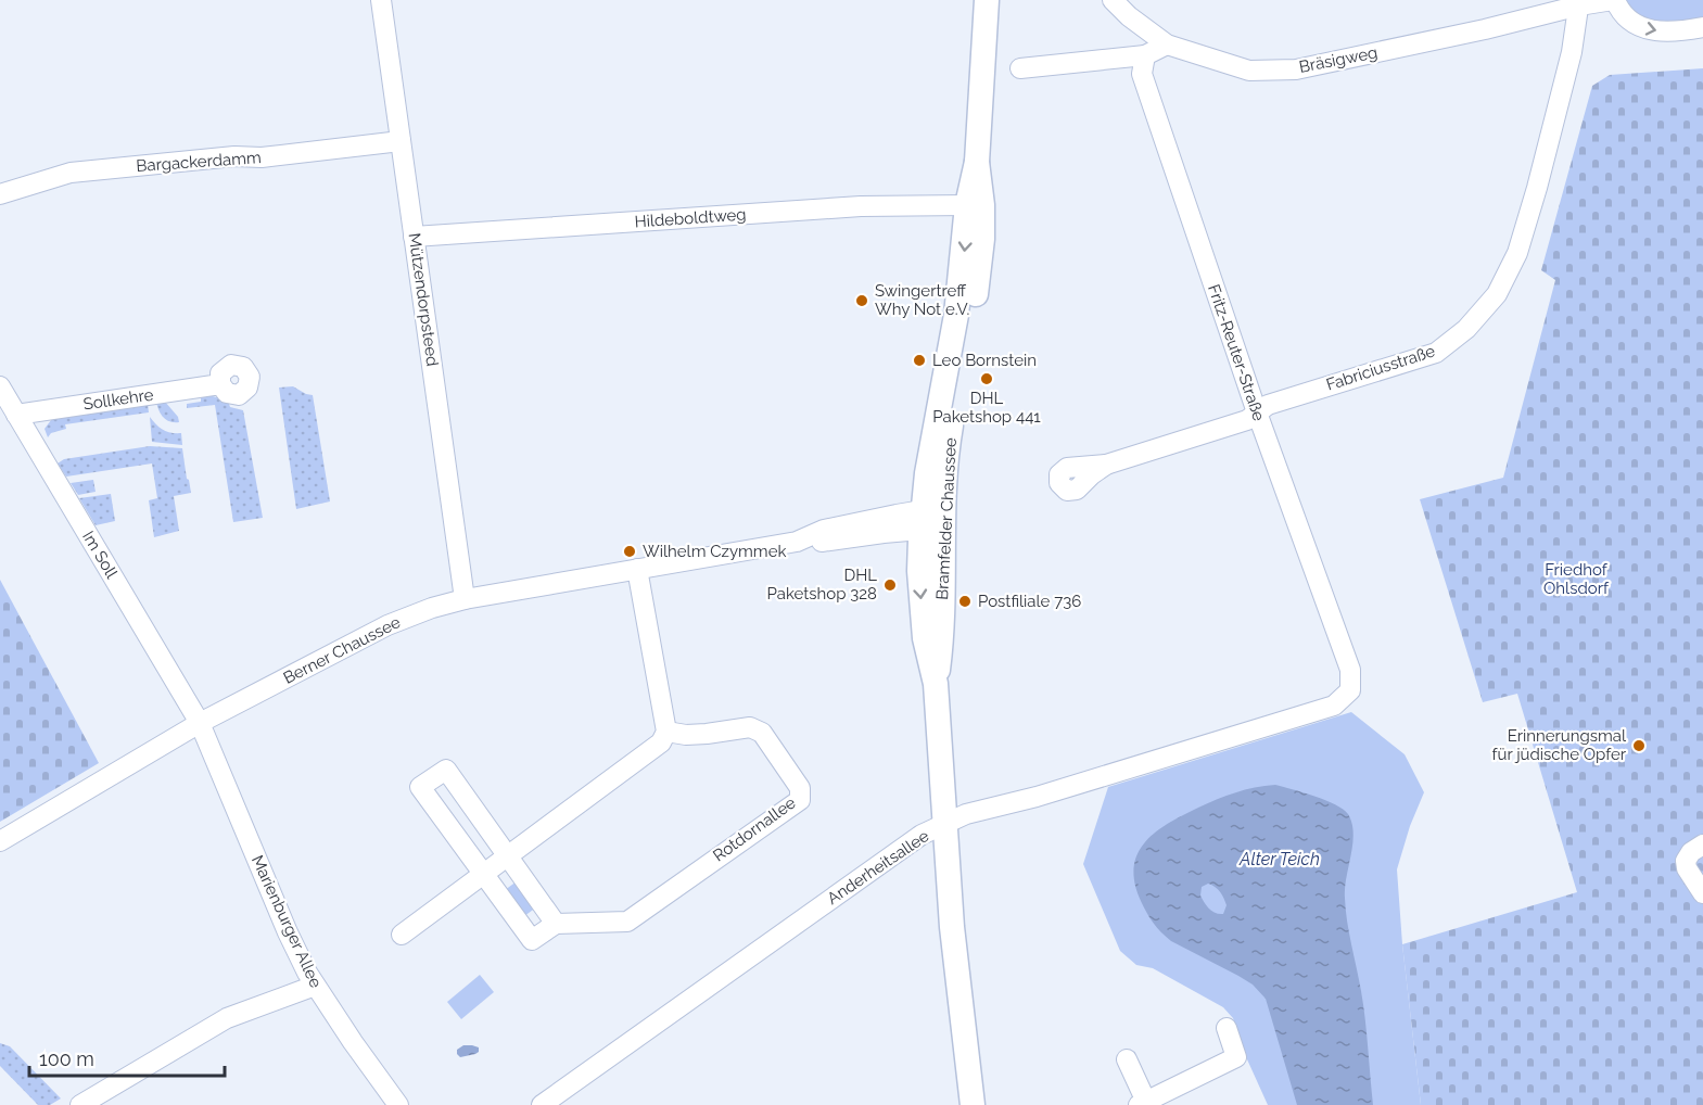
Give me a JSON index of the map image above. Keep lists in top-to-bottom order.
{
  "streets": {
    "main road": ["Bramfelder Chaussee"],
    "street": [
      "Bräsigweg",
      "Bargackerdamm",
      "Hildeboldtweg",
      "Mützendorpsteed",
      "Fritz-Reuter-Straße",
      "Fabriciusstraße",
      "Sollkehre",
      "Im Soll",
      "Berner Chaussee",
      "Rotdornallee",
      "Anderheitsallee",
      "Marienburger Allee"
    ]
  },
  "crossings": [
    ["Bräsigweg", "Fabriciusstraße"],
    ["Bargackerdamm", "Mützendorpsteed"],
    ["Hildeboldtweg", "Mützendorpsteed"],
    ["Hildeboldtweg", "Bramfelder Chaussee"],
    ["Mützendorpsteed", "Berner Chaussee"],
    ["Fritz-Reuter-Straße", "Fabriciusstraße"],
    ["Fritz-Reuter-Straße", "Anderheitsallee"],
    ["Sollkehre", "Im Soll"],
    ["Bramfelder Chaussee", "Berner Chaussee"],
    ["Bramfelder Chaussee", "Anderheitsallee"],
    ["Im Soll", "Berner Chaussee"],
    ["Im Soll", "Marienburger Allee"],
    ["Berner Chaussee", "Marienburger Allee"]
  ],
  "water": ["Alter Teich"],
  "parks": ["Friedhof Ohlsdorf"],
  "places": [
    "Swingertreff Why Not e.V.",
    "Leo Bornstein",
    "DHL Paketshop 441",
    "Wilhelm Czymmek",
    "DHL Paketshop 328",
    "Postfiliale 736",
    "Erinnerungsmal für jüdische Opfer"
  ],
  "scale_bar": "100 m"
}
